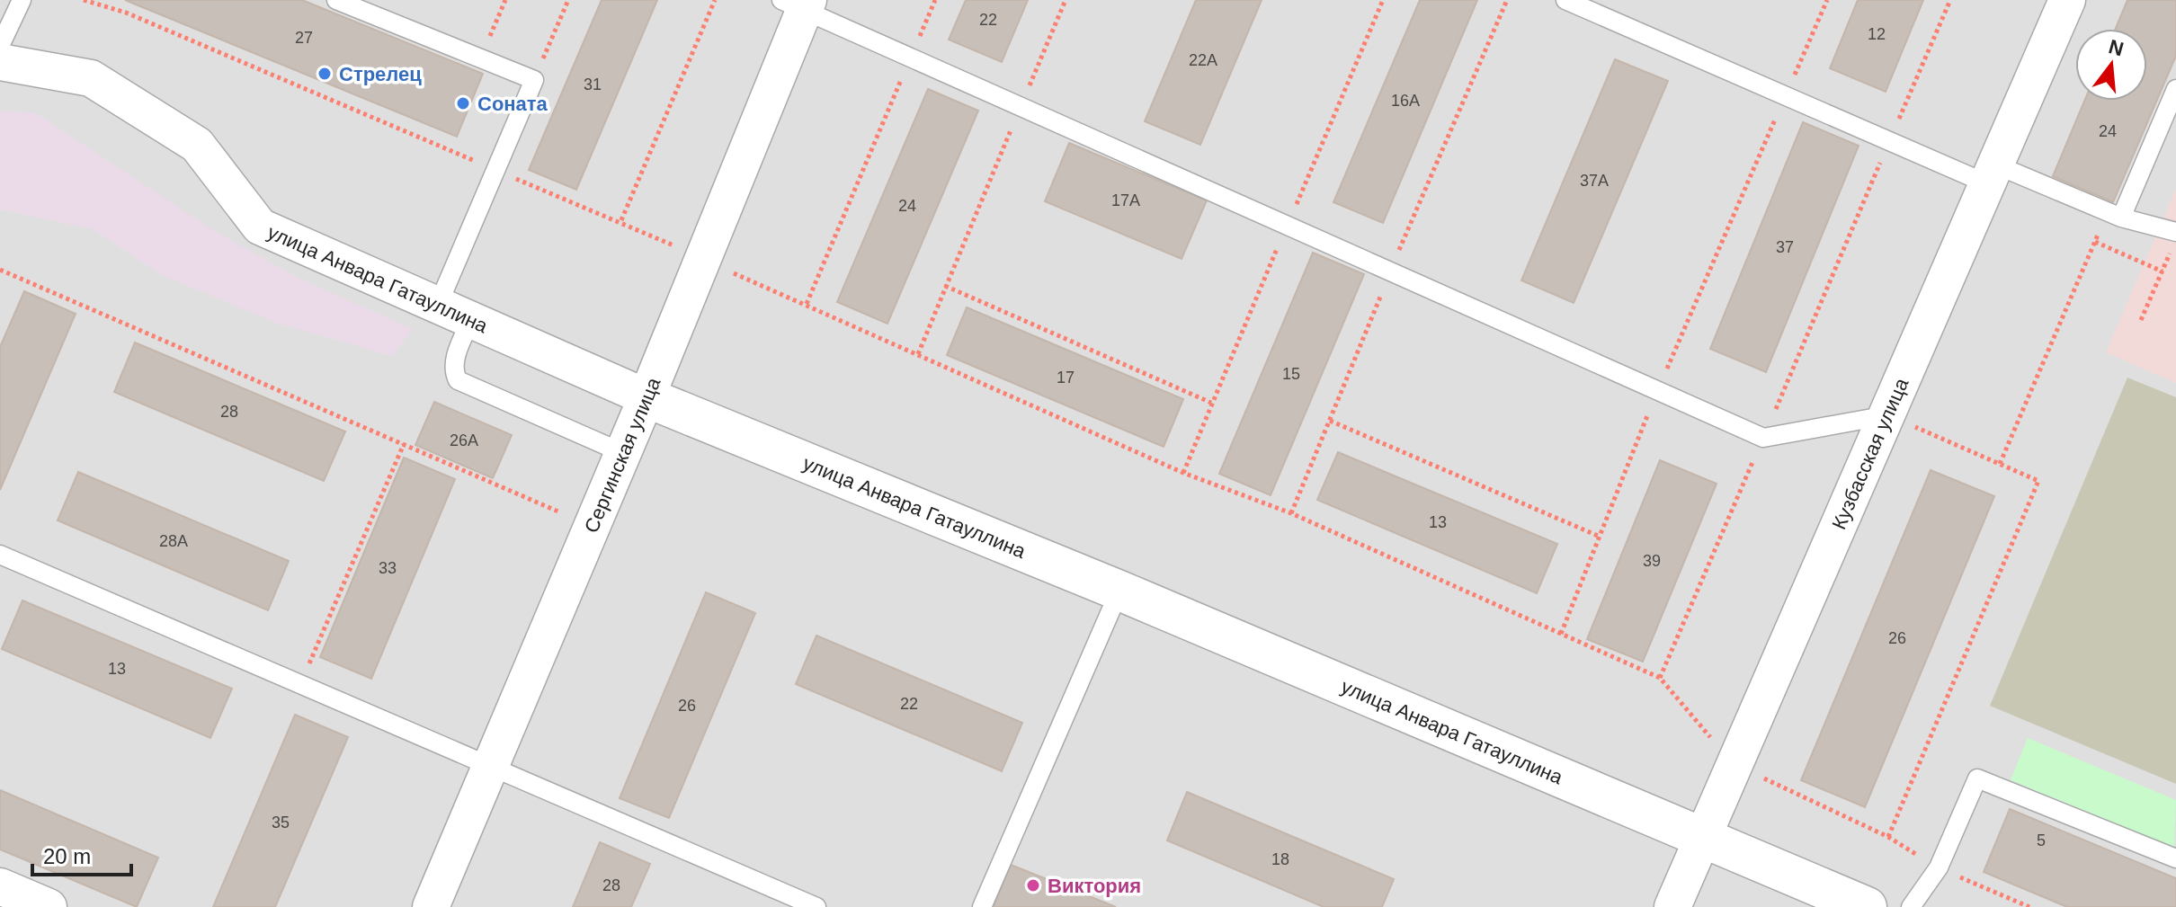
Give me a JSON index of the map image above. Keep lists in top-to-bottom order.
{
  "streets": {
    "street": ["улица Анвара Гатауллина", "Кузбасская улица", "Сергинская улица"]
  },
  "crossings": [
    ["улица Анвара Гатауллина", "Кузбасская улица"],
    ["улица Анвара Гатауллина", "Сергинская улица"]
  ],
  "places": ["Стрелец", "Соната", "Виктория"],
  "house_numbers": [
    "22",
    "12",
    "27",
    "22А",
    "31",
    "16А",
    "24",
    "37А",
    "17А",
    "24",
    "37",
    "15",
    "17",
    "28",
    "26А",
    "13",
    "28А",
    "39",
    "33",
    "26",
    "13",
    "22",
    "26",
    "35",
    "5",
    "18",
    "28"
  ],
  "scale_bar": "20 m",
  "north": "top"
}
